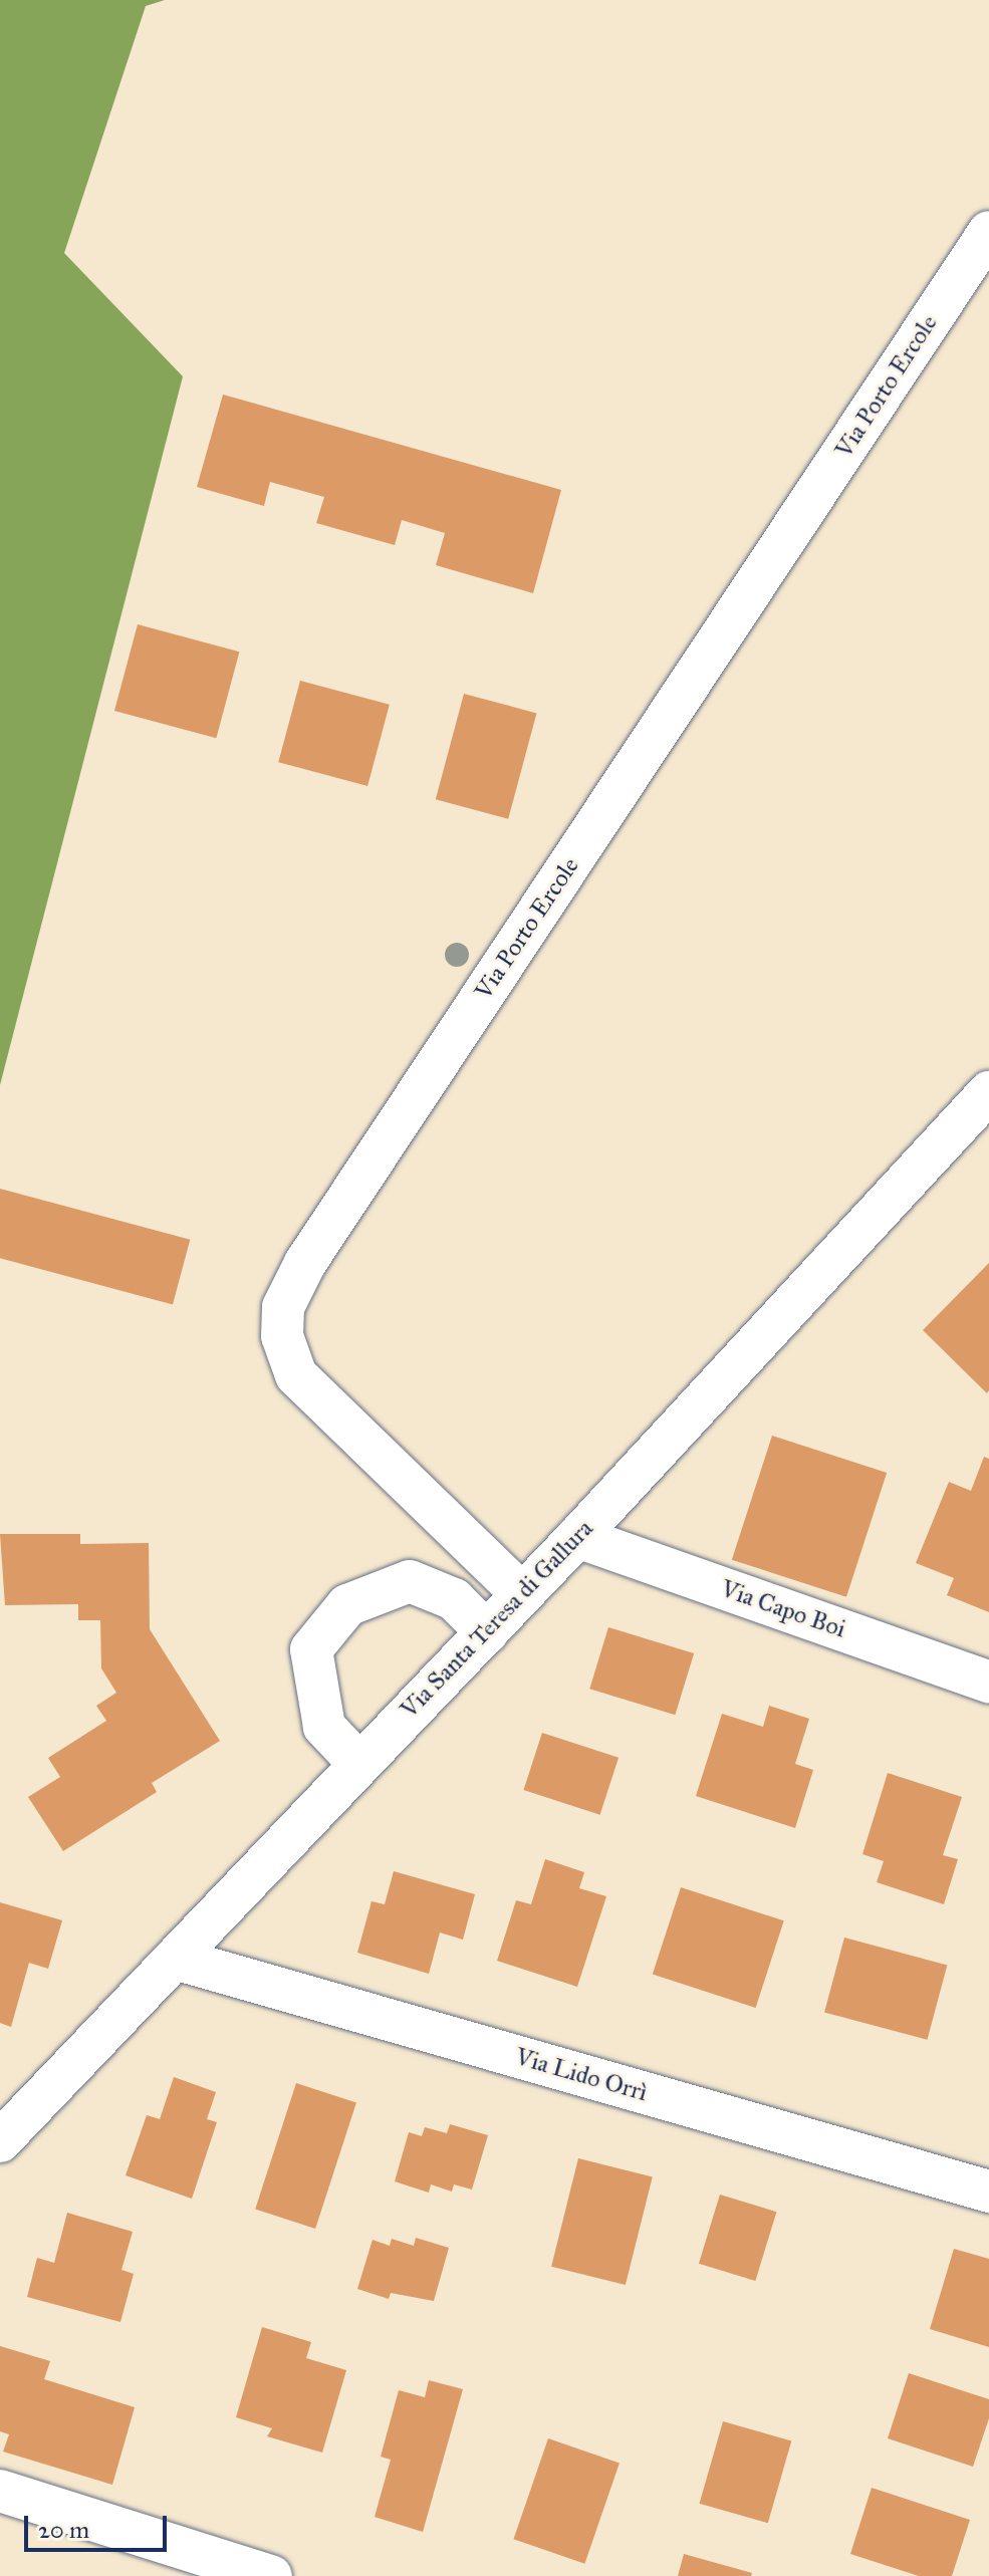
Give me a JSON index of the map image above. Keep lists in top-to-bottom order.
{
  "streets": {
    "street": [
      "Via Porto Ercole",
      "Via Capo Boi",
      "Via Santa Teresa di Gallura",
      "Via Lido Orrì"
    ]
  },
  "crossings": [
    ["Via Porto Ercole", "Via Santa Teresa di Gallura"],
    ["Via Capo Boi", "Via Santa Teresa di Gallura"],
    ["Via Santa Teresa di Gallura", "Via Lido Orrì"]
  ],
  "scale_bar": "20 m"
}
